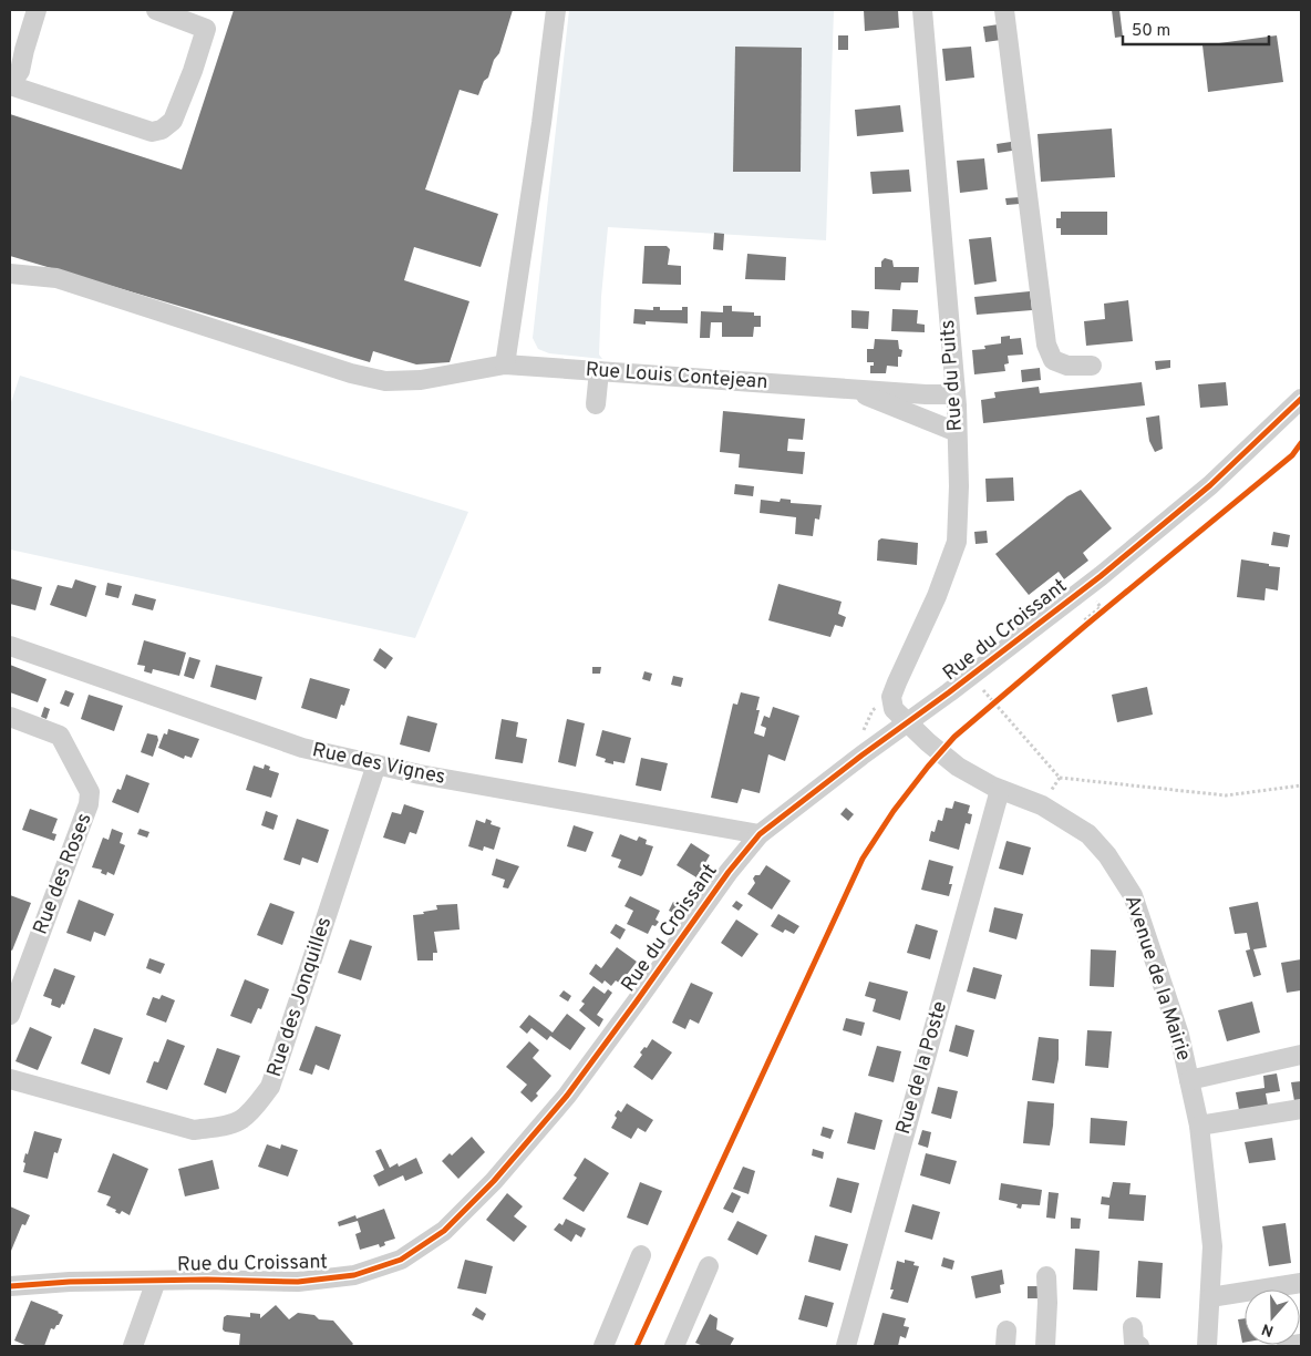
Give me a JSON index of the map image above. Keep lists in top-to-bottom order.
{
  "streets": {
    "street": [
      "Rue du Puits",
      "Rue Louis Contejean",
      "Rue du Croissant",
      "Rue des Vignes",
      "Rue des Roses",
      "Avenue de la Mairie",
      "Rue des Jonquilles",
      "Rue de la Poste"
    ]
  },
  "crossings": [
    ["Rue du Puits", "Rue Louis Contejean"],
    ["Rue du Croissant", "Rue des Vignes"],
    ["Rue du Croissant", "Avenue de la Mairie"],
    ["Rue des Vignes", "Rue des Jonquilles"],
    ["Avenue de la Mairie", "Rue de la Poste"]
  ],
  "scale_bar": "50 m",
  "north": "bottom"
}
